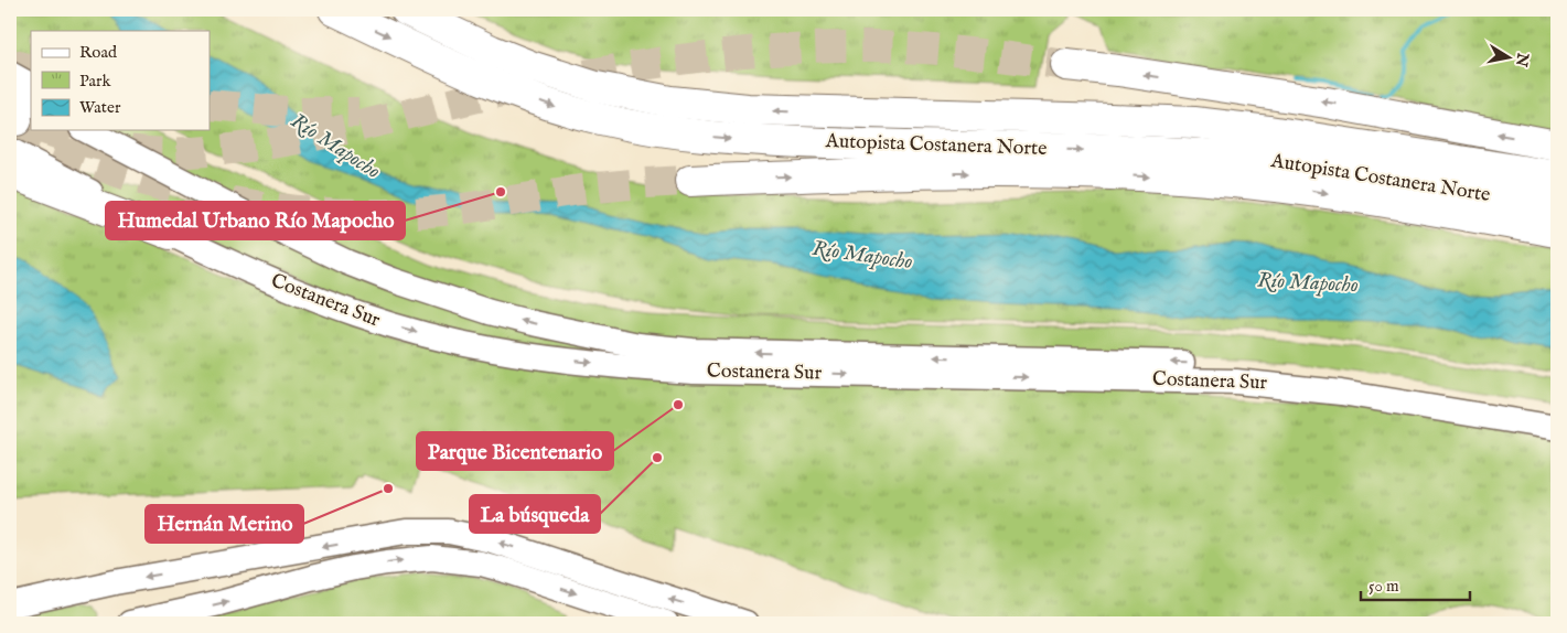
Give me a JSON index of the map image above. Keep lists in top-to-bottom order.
{
  "streets": {
    "highway": ["Autopista Costanera Norte"],
    "main road": ["Costanera Sur"]
  },
  "water": ["Río Mapocho"],
  "places": [
    "Humedal Urbano Río Mapocho",
    "Parque Bicentenario",
    "La búsqueda",
    "Hernán Merino"
  ],
  "legend": ["Road", "Park", "Water"],
  "scale_bar": "50 m",
  "north": "right"
}
